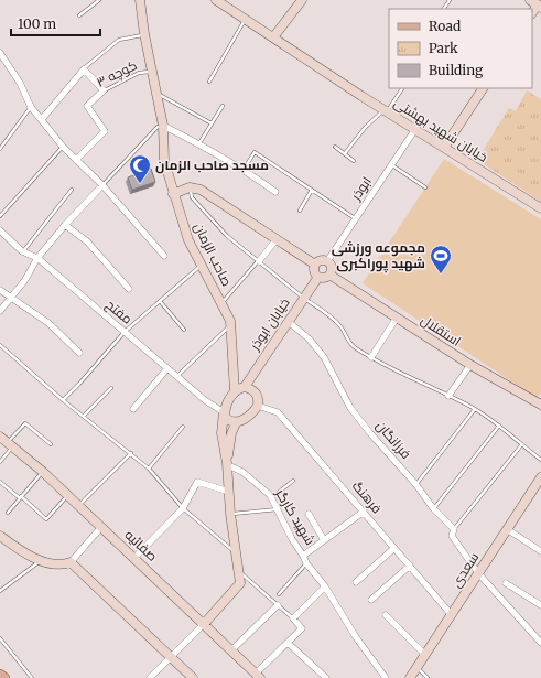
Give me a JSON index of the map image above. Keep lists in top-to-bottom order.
{
  "streets": {
    "street": [
      "کوچه ۳",
      "خیابان شهید بهشتی",
      "ابوذر",
      "صاحب الزمان",
      "مفتح",
      "خیابان ابوذر",
      "استقلال",
      "فرزانگان",
      "فرهنگ",
      "شهید کارگر",
      "صفائیه",
      "سعدی"
    ]
  },
  "crossings": [
    ["کوچه ۳", "صاحب الزمان"],
    ["خیابان شهید بهشتی", "ابوذر"],
    ["ابوذر", "خیابان ابوذر"],
    ["ابوذر", "استقلال"],
    ["صاحب الزمان", "مفتح"],
    ["صاحب الزمان", "خیابان ابوذر"],
    ["صاحب الزمان", "فرهنگ"],
    ["مفتح", "خیابان ابوذر"],
    ["مفتح", "فرهنگ"],
    ["خیابان ابوذر", "استقلال"],
    ["خیابان ابوذر", "فرزانگان"],
    ["خیابان ابوذر", "فرهنگ"],
    ["فرزانگان", "سعدی"],
    ["فرهنگ", "شهید کارگر"],
    ["فرهنگ", "سعدی"]
  ],
  "places": {
    "mosque": ["مسجد صاحب الزمان"],
    "sports": ["مجموعه ورزشی شهید پوراکبری"]
  },
  "legend": ["Road", "Park", "Building"],
  "scale_bar": "100 m"
}
